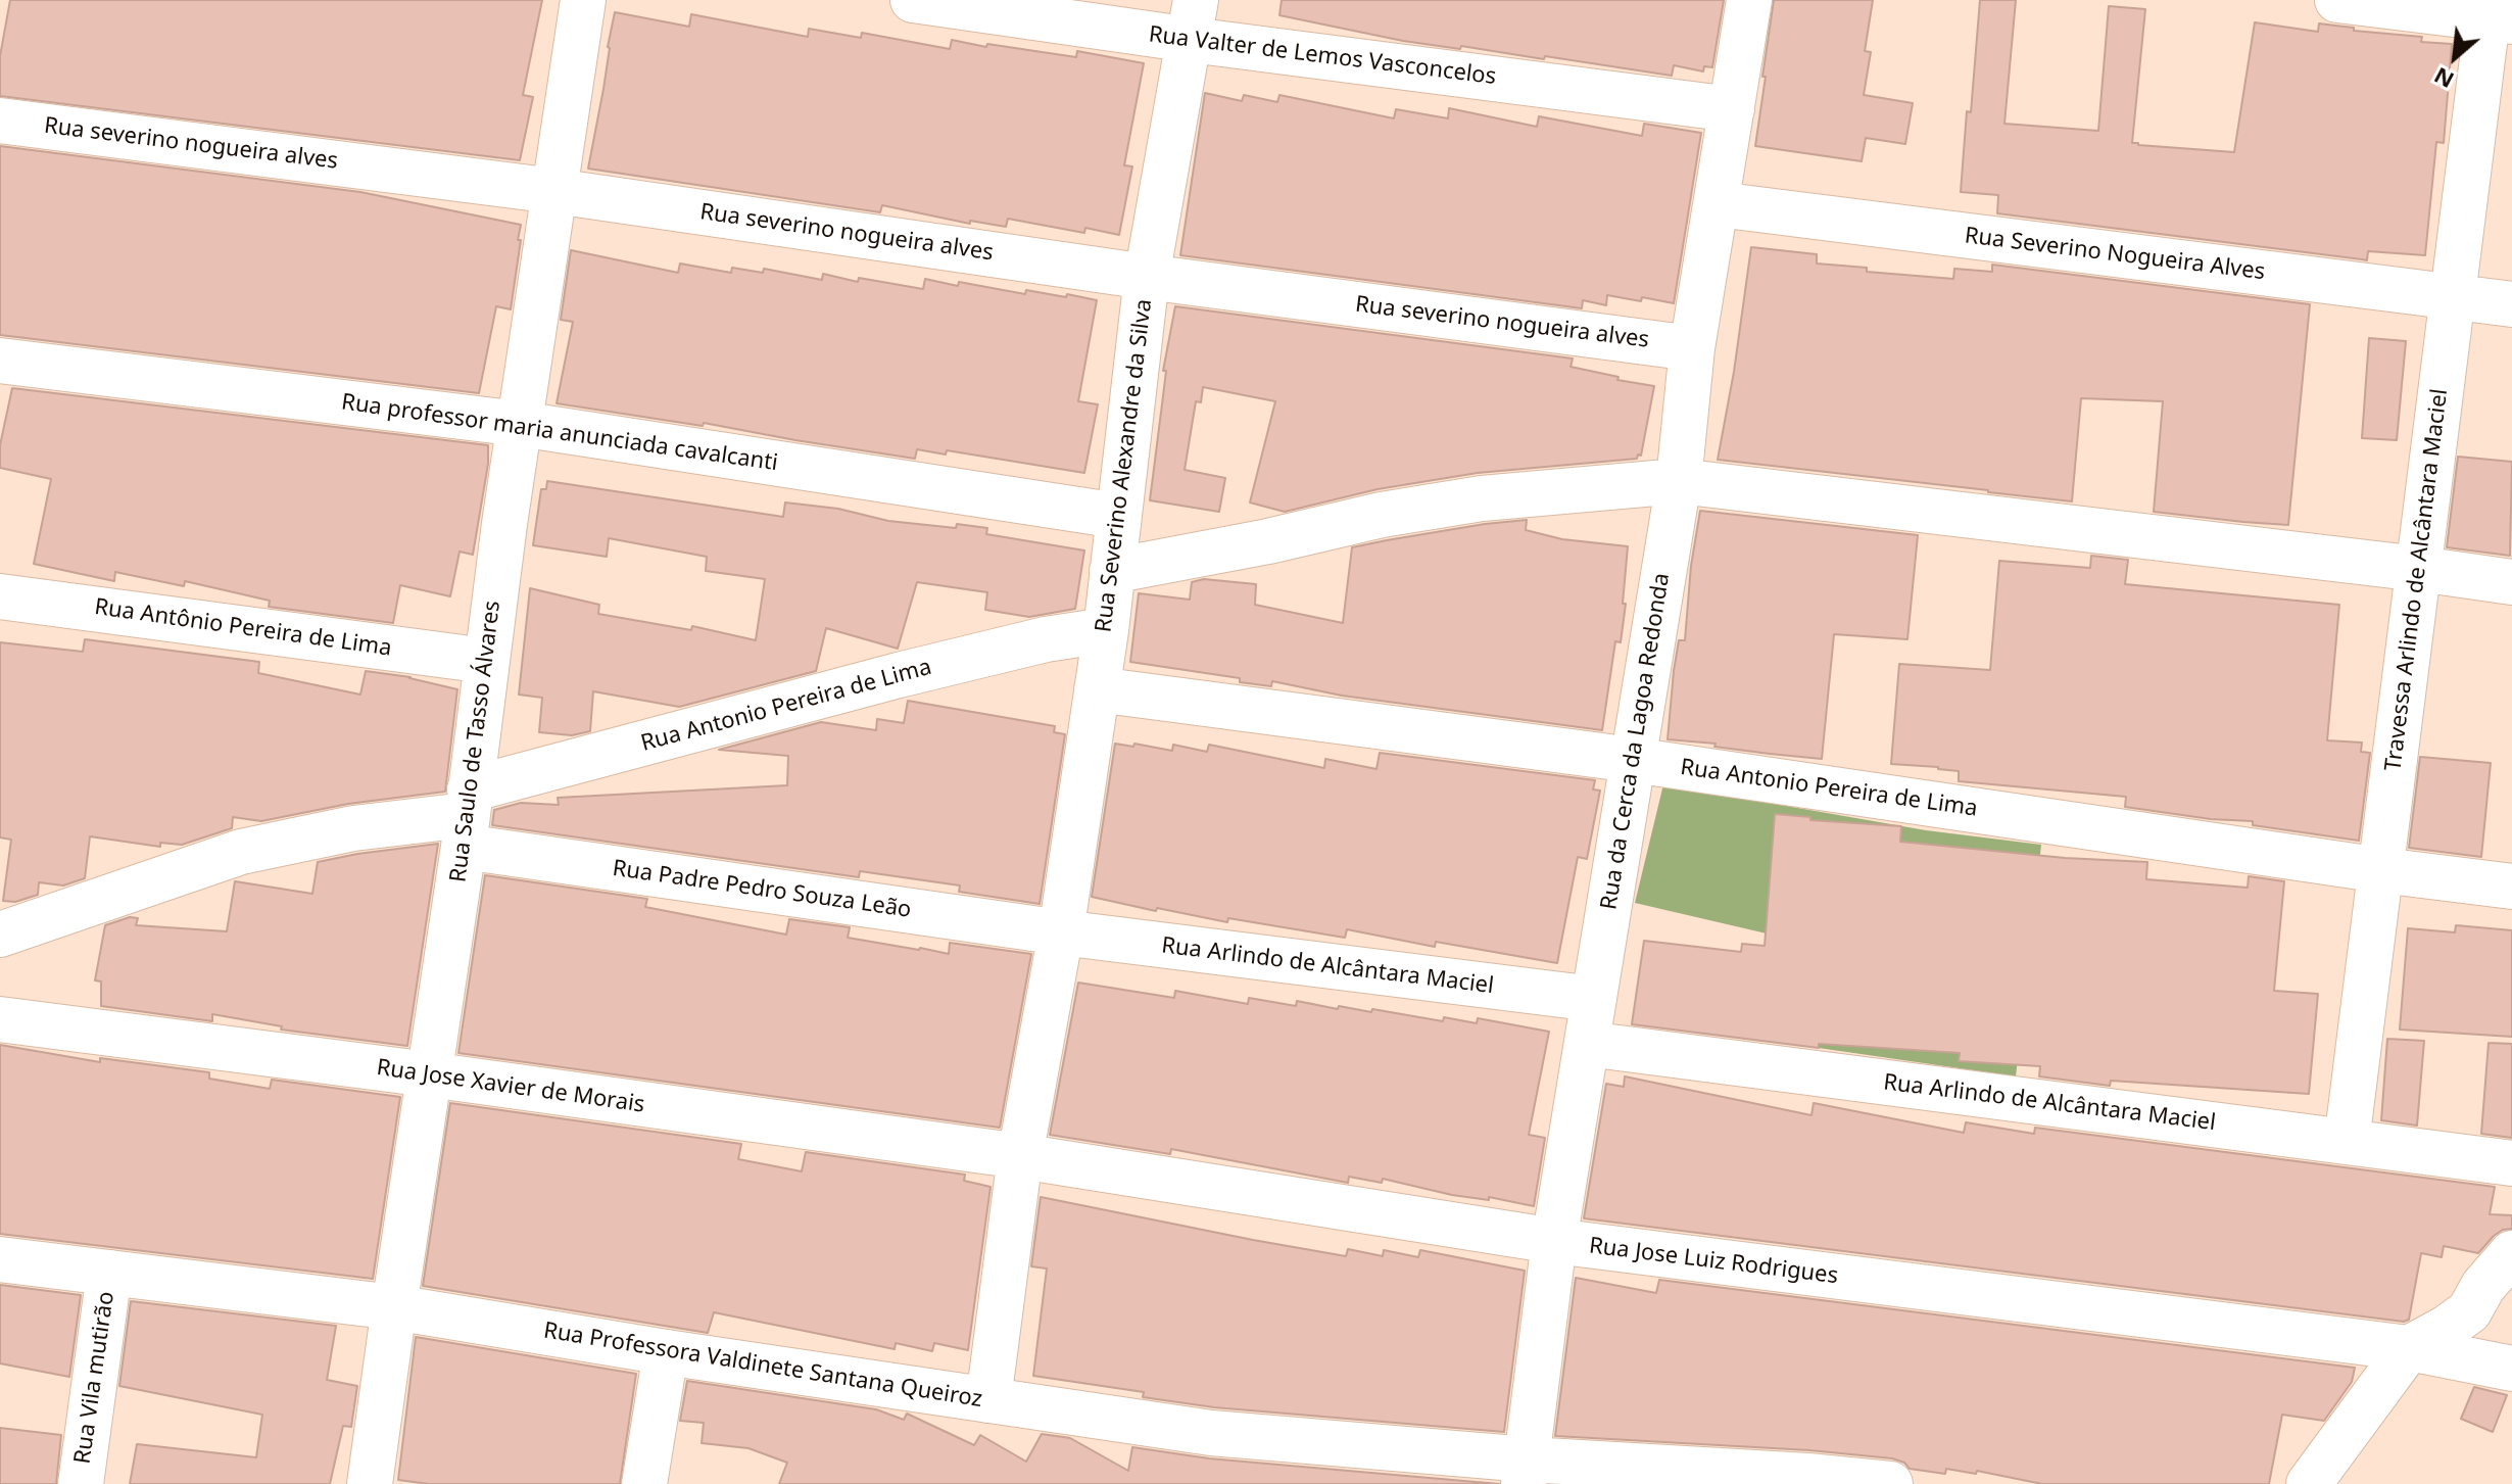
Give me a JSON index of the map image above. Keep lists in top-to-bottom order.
{
  "streets": {
    "street": [
      "Rua Valter de Lemos Vasconcelos",
      "Rua severino nogueira alves",
      "Rua Severino Nogueira Alves",
      "Rua professor maria anunciada cavalcanti",
      "Rua Severino Alexandre da Silva",
      "Travessa Arlindo de Alcântara Maciel",
      "Rua Antônio Pereira de Lima",
      "Rua Antonio Pereira de Lima",
      "Rua Saulo de Tasso Álvares",
      "Rua da Cerca da Lagoa Redonda",
      "Rua Padre Pedro Souza Leão",
      "Rua Arlindo de Alcântara Maciel",
      "Rua Jose Xavier de Morais",
      "Rua Jose Luiz Rodrigues",
      "Rua Professora Valdinete Santana Queiroz",
      "Rua Vila mutirão"
    ]
  },
  "crossings": [
    ["Rua Valter de Lemos Vasconcelos", "Rua Severino Alexandre da Silva"],
    ["Rua Valter de Lemos Vasconcelos", "Rua da Cerca da Lagoa Redonda"],
    ["Rua severino nogueira alves", "Rua Severino Alexandre da Silva"],
    ["Rua severino nogueira alves", "Rua Saulo de Tasso Álvares"],
    ["Rua severino nogueira alves", "Rua da Cerca da Lagoa Redonda"],
    ["Rua Severino Nogueira Alves", "Travessa Arlindo de Alcântara Maciel"],
    ["Rua Severino Nogueira Alves", "Rua da Cerca da Lagoa Redonda"],
    ["Rua professor maria anunciada cavalcanti", "Rua Severino Alexandre da Silva"],
    ["Rua professor maria anunciada cavalcanti", "Rua Saulo de Tasso Álvares"],
    ["Rua Severino Alexandre da Silva", "Rua Antonio Pereira de Lima"],
    ["Rua Severino Alexandre da Silva", "Rua Padre Pedro Souza Leão"],
    ["Rua Severino Alexandre da Silva", "Rua Arlindo de Alcântara Maciel"],
    ["Rua Severino Alexandre da Silva", "Rua Jose Xavier de Morais"],
    ["Rua Severino Alexandre da Silva", "Rua Jose Luiz Rodrigues"],
    ["Travessa Arlindo de Alcântara Maciel", "Rua Antonio Pereira de Lima"],
    ["Travessa Arlindo de Alcântara Maciel", "Rua Arlindo de Alcântara Maciel"],
    ["Rua Antônio Pereira de Lima", "Rua Saulo de Tasso Álvares"],
    ["Rua Antonio Pereira de Lima", "Rua Saulo de Tasso Álvares"],
    ["Rua Antonio Pereira de Lima", "Rua da Cerca da Lagoa Redonda"],
    ["Rua Antonio Pereira de Lima", "Rua Padre Pedro Souza Leão"],
    ["Rua Saulo de Tasso Álvares", "Rua Padre Pedro Souza Leão"],
    ["Rua Saulo de Tasso Álvares", "Rua Jose Xavier de Morais"],
    ["Rua Saulo de Tasso Álvares", "Rua Professora Valdinete Santana Queiroz"],
    ["Rua da Cerca da Lagoa Redonda", "Rua Arlindo de Alcântara Maciel"],
    ["Rua da Cerca da Lagoa Redonda", "Rua Jose Luiz Rodrigues"],
    ["Rua da Cerca da Lagoa Redonda", "Rua Professora Valdinete Santana Queiroz"],
    ["Rua Padre Pedro Souza Leão", "Rua Arlindo de Alcântara Maciel"],
    ["Rua Jose Xavier de Morais", "Rua Jose Luiz Rodrigues"],
    ["Rua Professora Valdinete Santana Queiroz", "Rua Vila mutirão"]
  ],
  "north": "bottom left"
}
